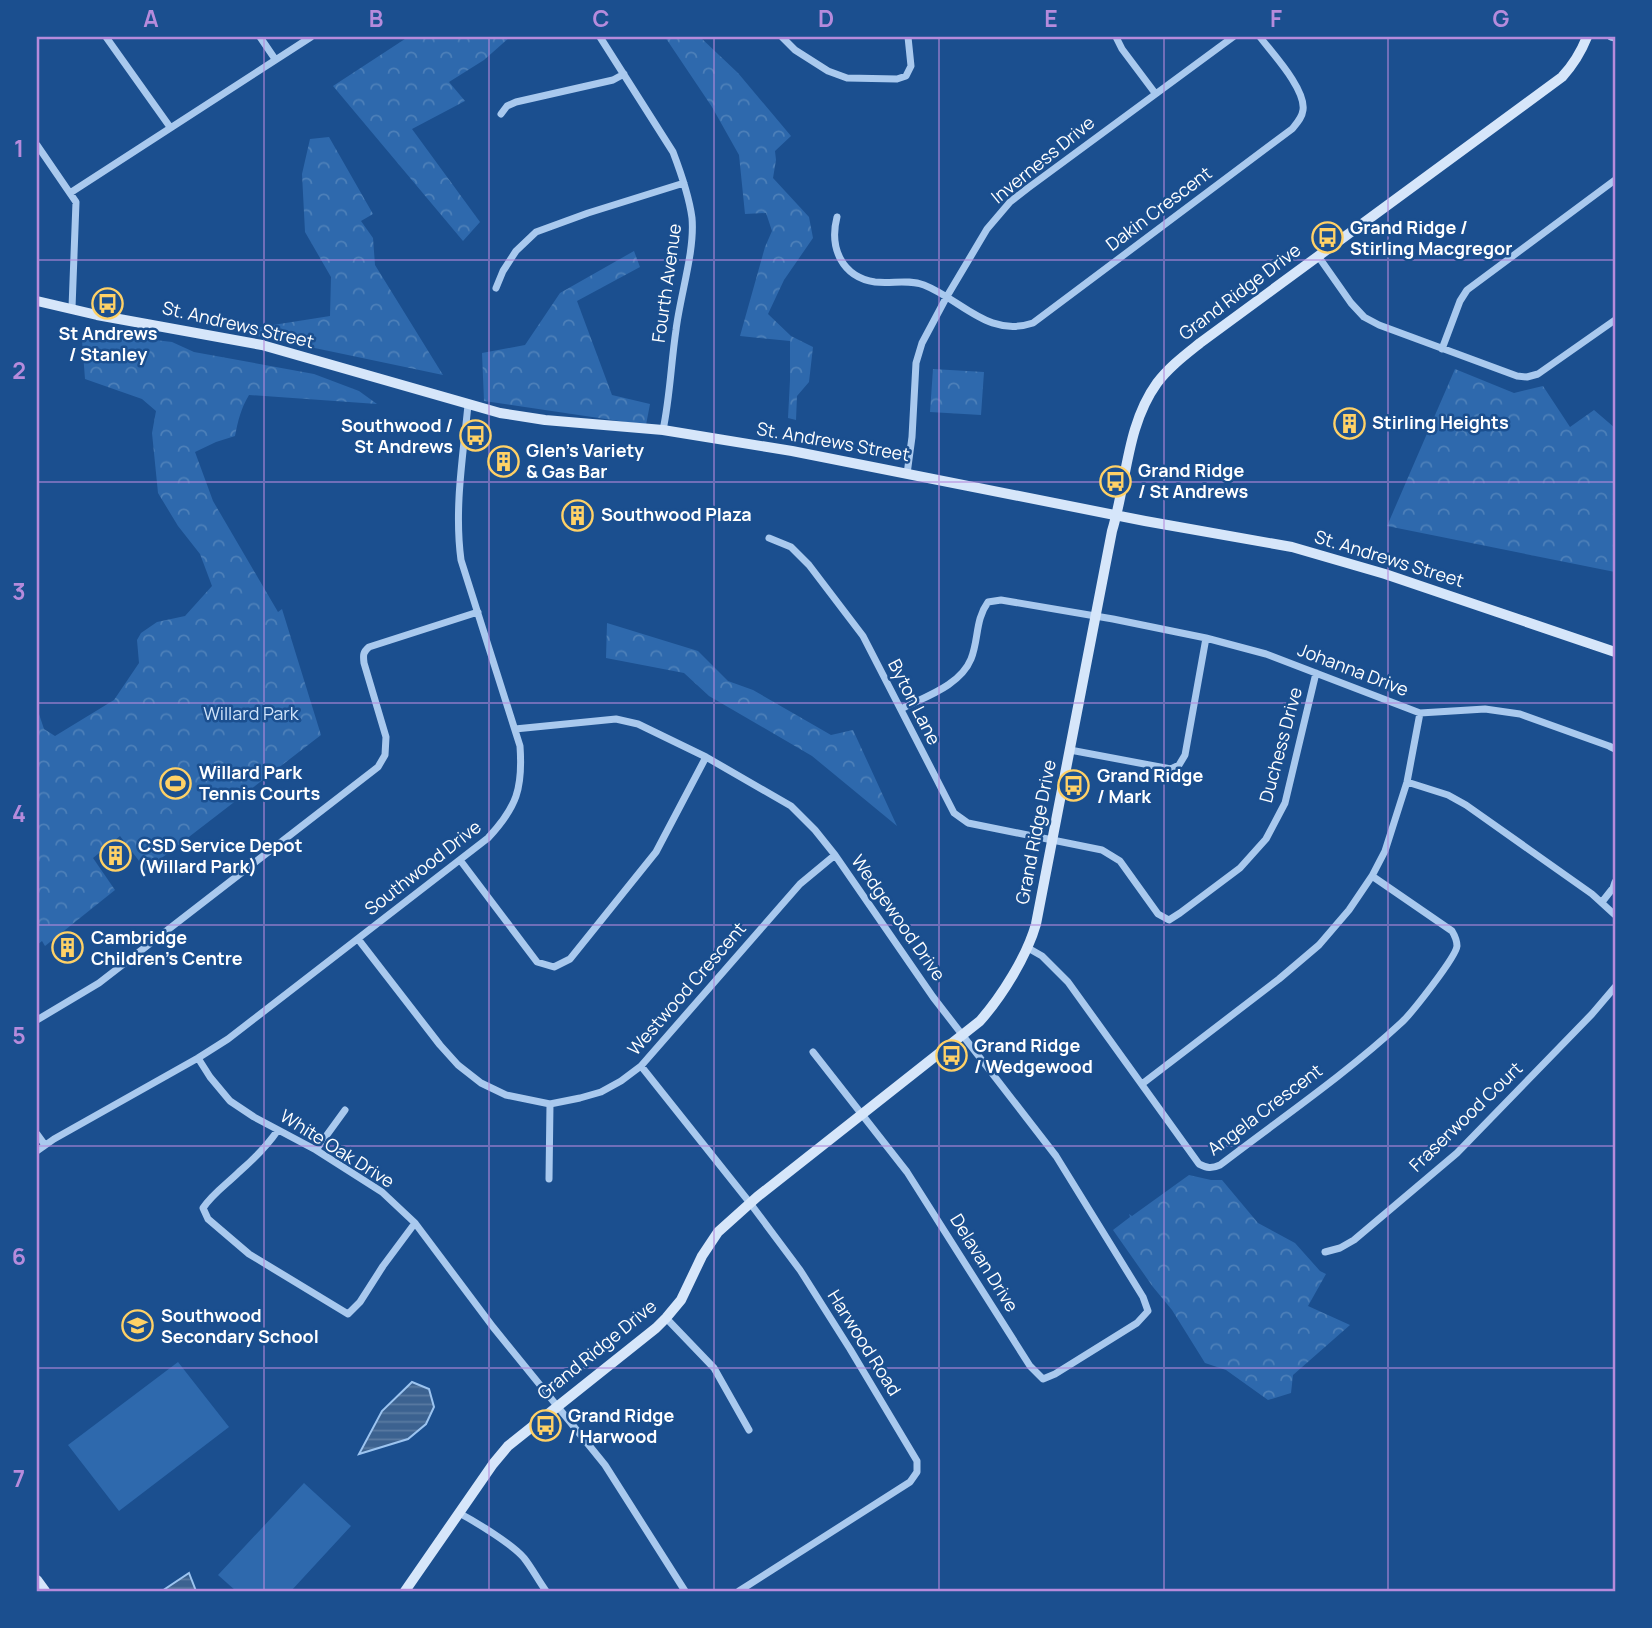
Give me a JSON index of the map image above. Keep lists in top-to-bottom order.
{
  "streets": {
    "street": [
      "Inverness Drive",
      "Dakin Crescent",
      "Fourth Avenue",
      "Grand Ridge Drive",
      "St. Andrews Street",
      "Johanna Drive",
      "Byton Lane",
      "Duchess Drive",
      "Southwood Drive",
      "Wedgewood Drive",
      "Westwood Crescent",
      "Angela Crescent",
      "Fraserwood Court",
      "White Oak Drive",
      "Delavan Drive",
      "Harwood Road"
    ]
  },
  "crossings": [
    ["Inverness Drive", "Dakin Crescent"],
    ["Inverness Drive", "St. Andrews Street"],
    ["Fourth Avenue", "St. Andrews Street"],
    ["Grand Ridge Drive", "St. Andrews Street"],
    ["Grand Ridge Drive", "Johanna Drive"],
    ["Grand Ridge Drive", "Byton Lane"],
    ["Grand Ridge Drive", "Duchess Drive"],
    ["Grand Ridge Drive", "Wedgewood Drive"],
    ["Grand Ridge Drive", "Angela Crescent"],
    ["Grand Ridge Drive", "White Oak Drive"],
    ["Grand Ridge Drive", "Delavan Drive"],
    ["Grand Ridge Drive", "Harwood Road"],
    ["St. Andrews Street", "Southwood Drive"],
    ["Johanna Drive", "Byton Lane"],
    ["Johanna Drive", "Duchess Drive"],
    ["Johanna Drive", "Angela Crescent"],
    ["Byton Lane", "Duchess Drive"],
    ["Southwood Drive", "Wedgewood Drive"],
    ["Southwood Drive", "Westwood Crescent"],
    ["Southwood Drive", "White Oak Drive"],
    ["Wedgewood Drive", "Westwood Crescent"],
    ["Wedgewood Drive", "Delavan Drive"],
    ["Westwood Crescent", "Harwood Road"]
  ],
  "parks": ["Willard Park"],
  "places": {
    "bus stop": [
      "Grand Ridge / Stirling Macgregor",
      "St Andrews / Stanley",
      "Southwood / St Andrews",
      "Grand Ridge / St Andrews",
      "Grand Ridge / Mark",
      "Grand Ridge / Wedgewood",
      "Grand Ridge / Harwood"
    ],
    "building": [
      "Stirling Heights",
      "Glen's Variety & Gas Bar",
      "Southwood Plaza",
      "CSD Service Depot (Willard Park)",
      "Cambridge Children's Centre"
    ],
    "sports": ["Willard Park Tennis Courts"],
    "school or university": ["Southwood Secondary School"]
  },
  "grid": {
    "columns": [
      "A",
      "B",
      "C",
      "D",
      "E",
      "F",
      "G"
    ],
    "rows": [
      "1",
      "2",
      "3",
      "4",
      "5",
      "6",
      "7"
    ]
  }
}
